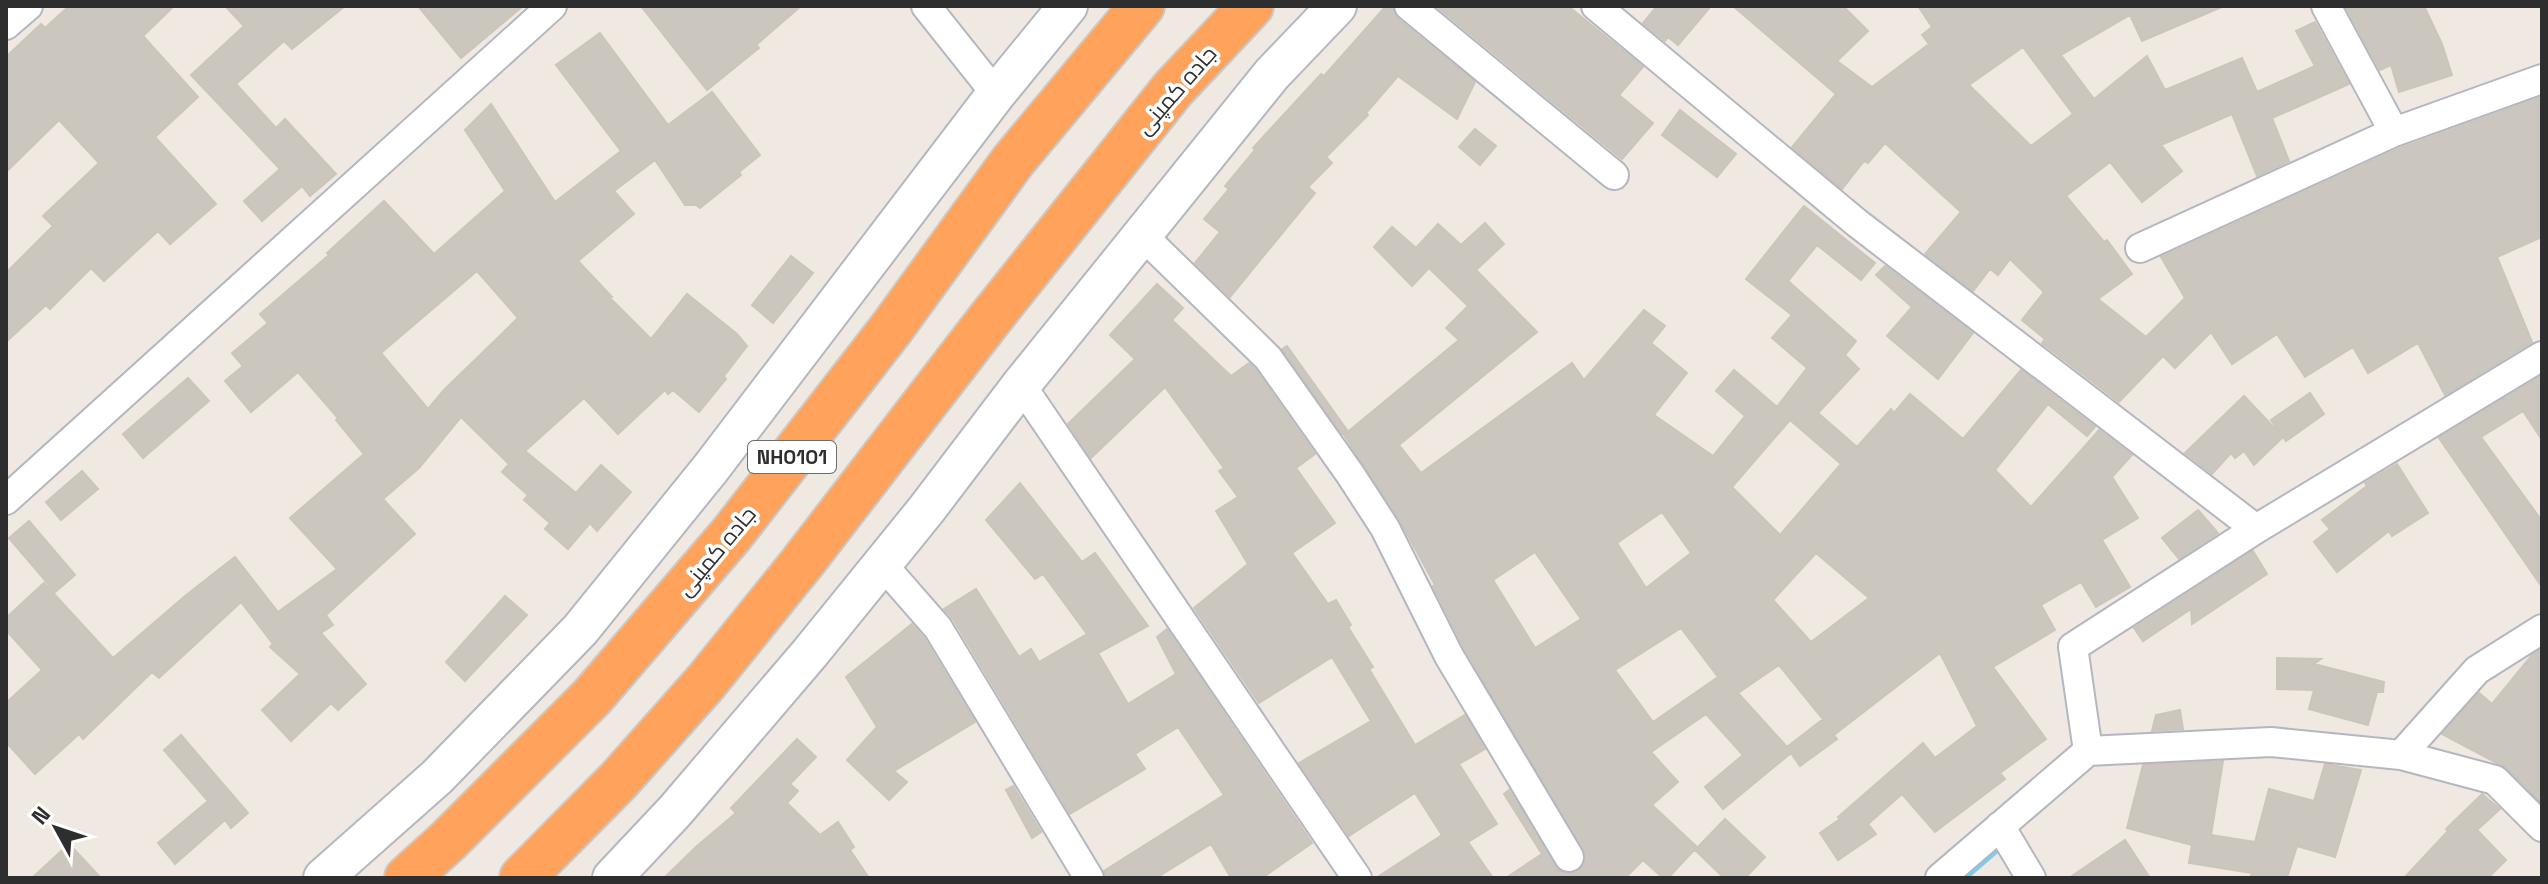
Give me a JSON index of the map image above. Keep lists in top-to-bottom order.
{
  "streets": {
    "highway": ["جاده کمپنی", "NH0101"]
  },
  "north": "top left"
}
